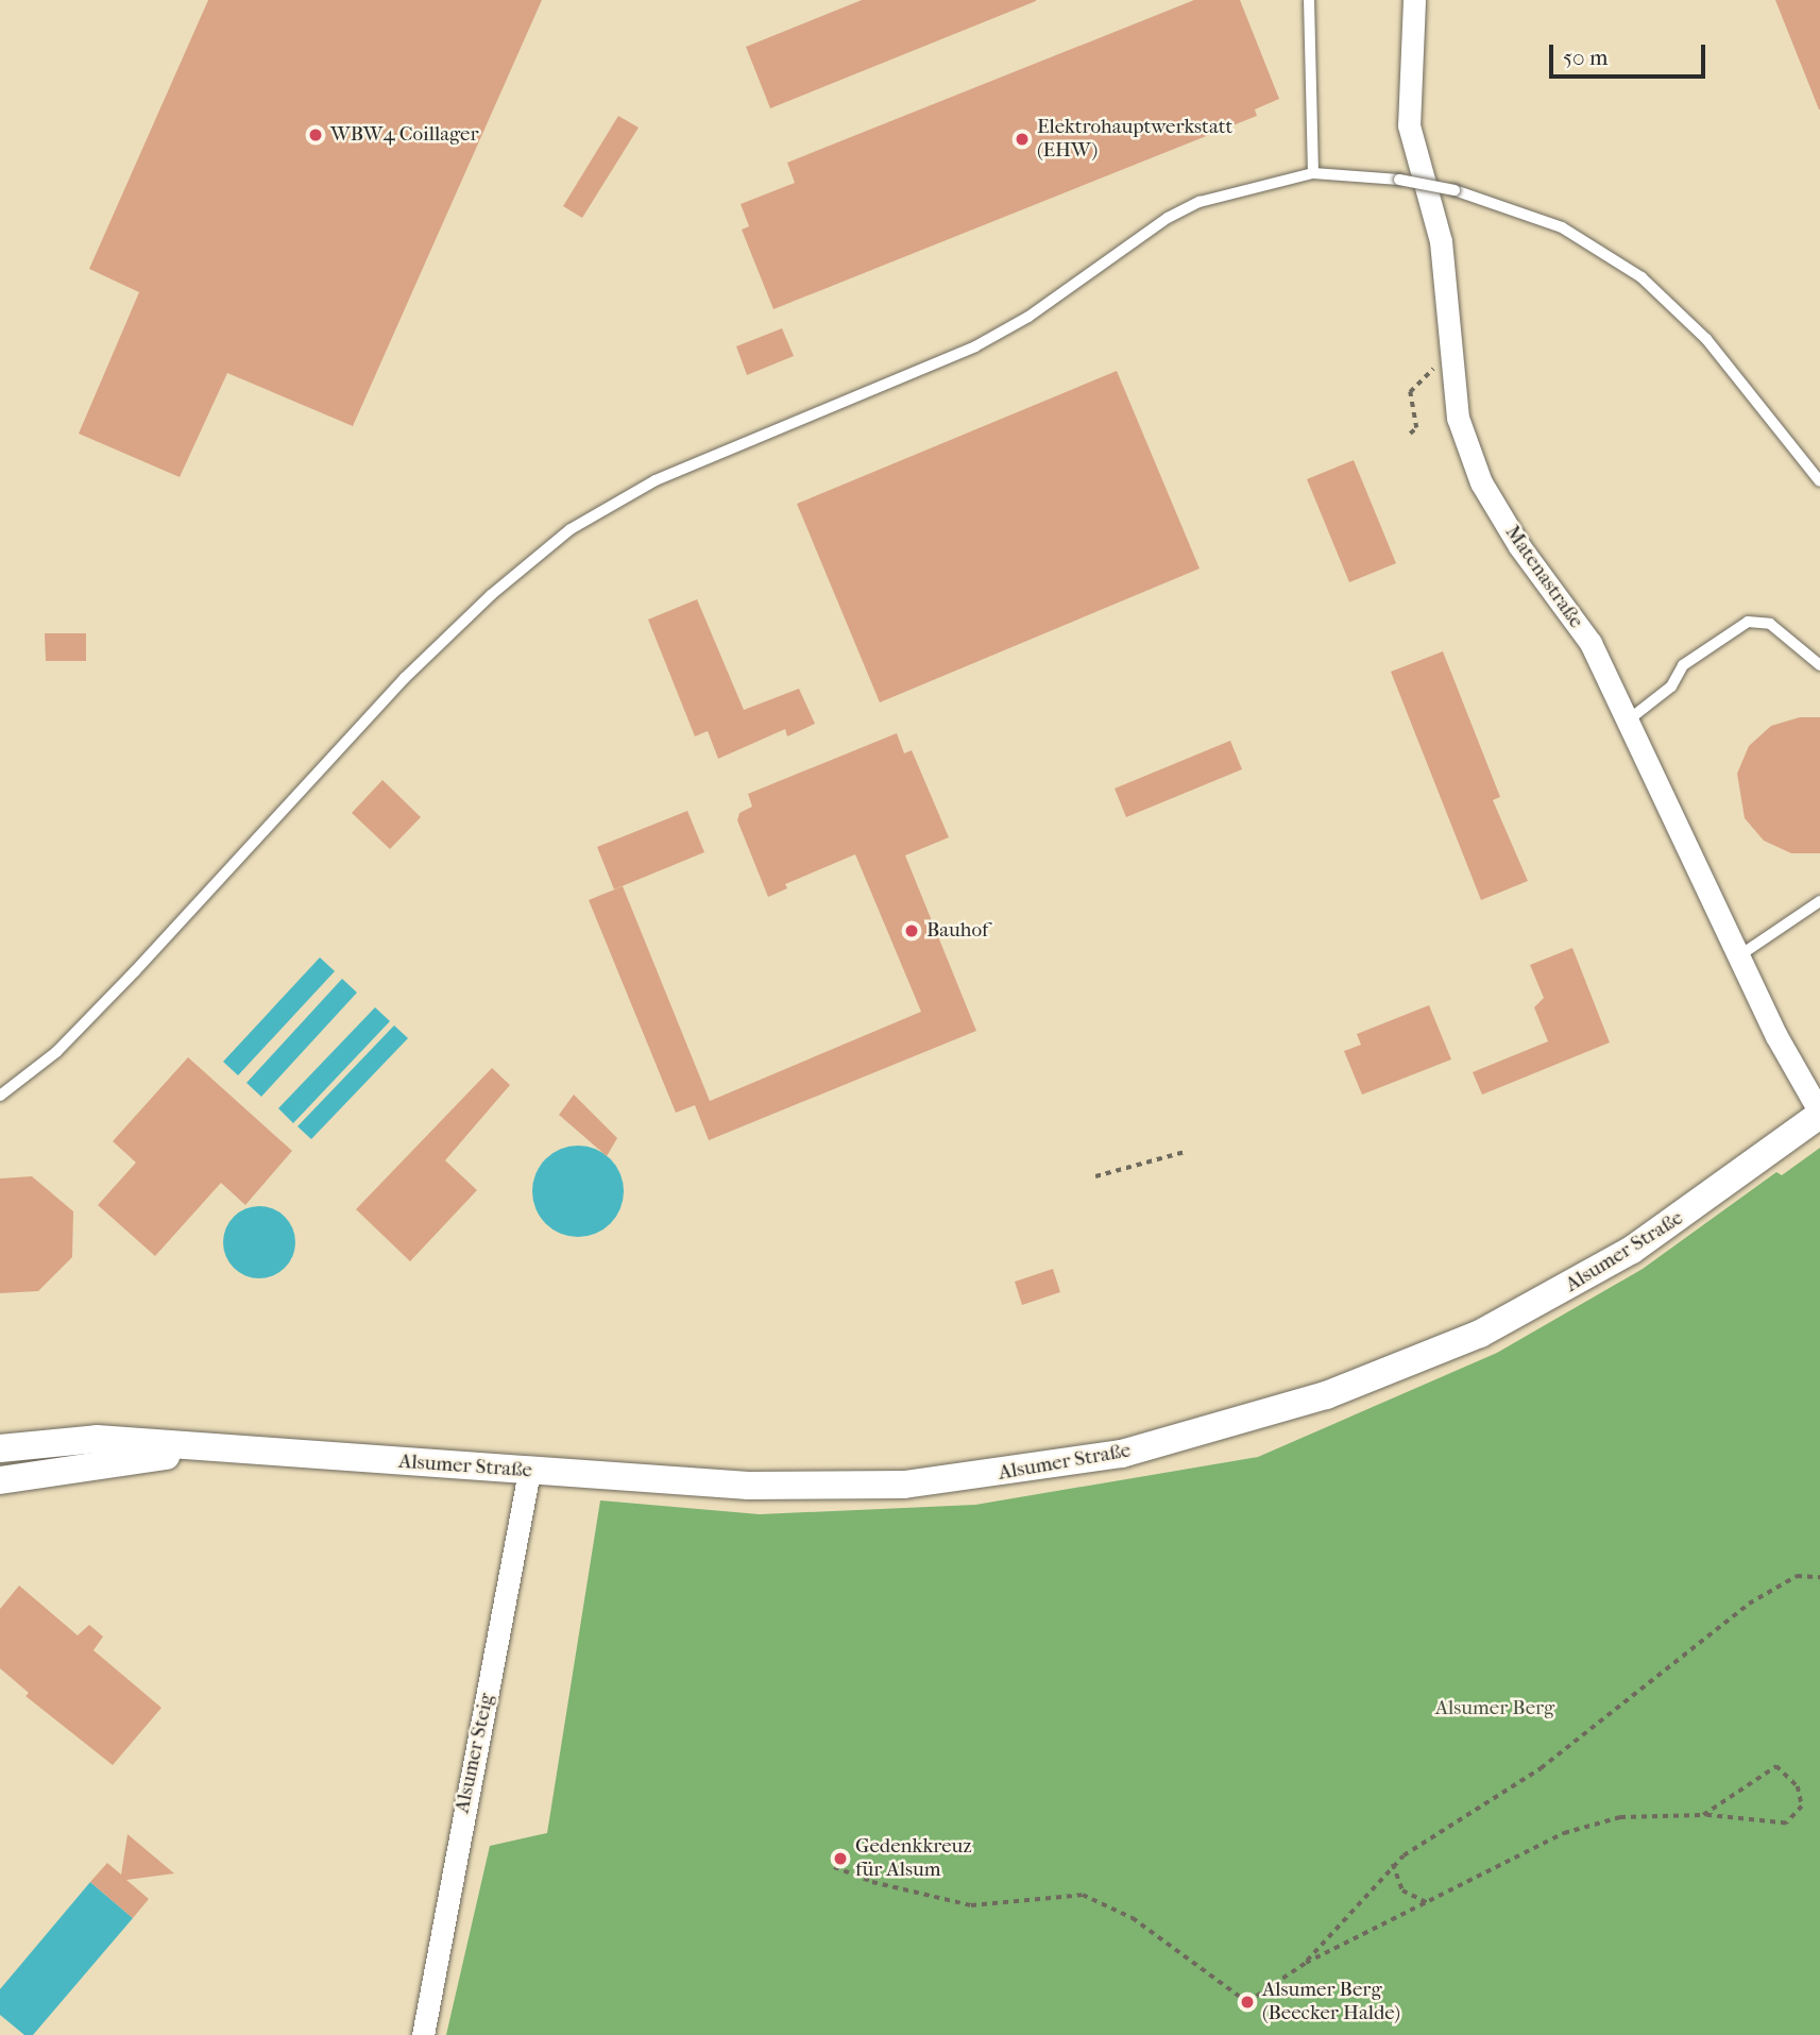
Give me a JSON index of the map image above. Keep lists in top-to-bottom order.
{
  "streets": {
    "street": ["Matenastraße", "Alsumer Straße", "Alsumer Steig"]
  },
  "crossings": [
    ["Matenastraße", "Alsumer Straße"],
    ["Alsumer Straße", "Alsumer Steig"]
  ],
  "parks": ["Alsumer Berg"],
  "places": [
    "WBW4 Coillager",
    "Elektrohauptwerkstatt (EHW)",
    "Bauhof",
    "Gedenkkreuz für Alsum",
    "Alsumer Berg (Beecker Halde)"
  ],
  "scale_bar": "50 m"
}
